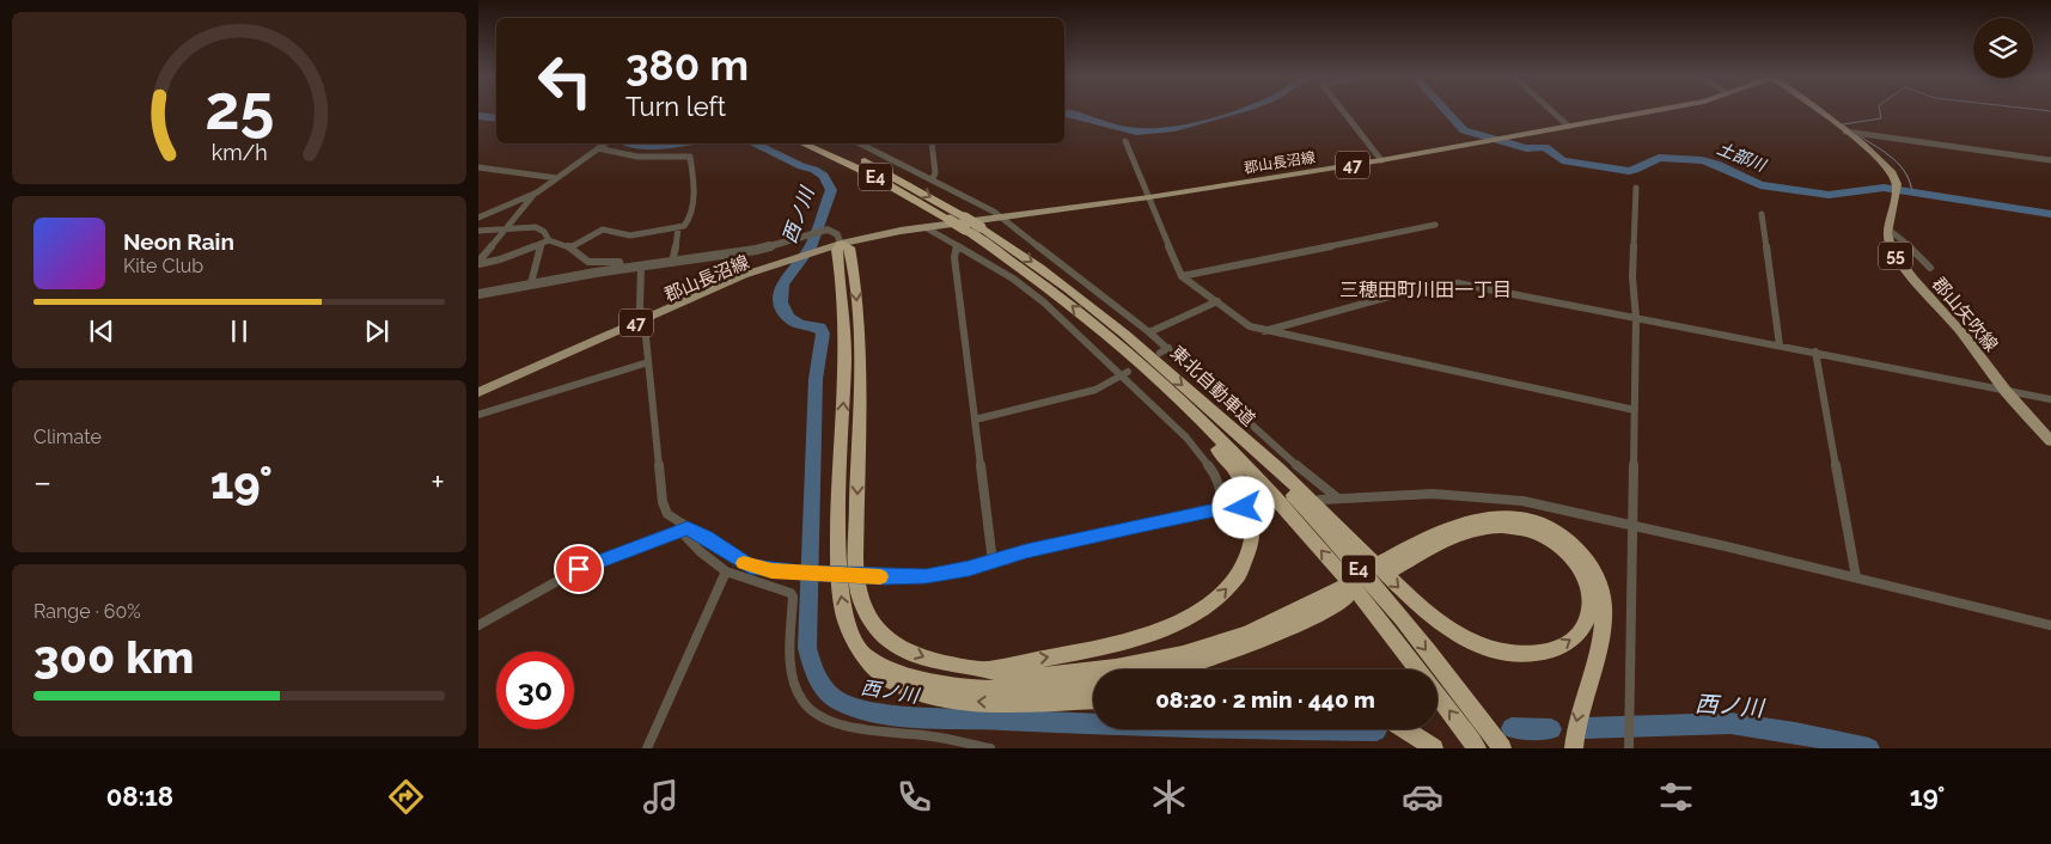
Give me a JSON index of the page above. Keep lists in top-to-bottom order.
{
  "streets": {
    "highway": ["E4", "東北自動車道"],
    "main road": [
      "郡山長沼線",
      "47",
      "55",
      "郡山矢吹線"
    ]
  },
  "crossings": [
    ["55", "郡山矢吹線"]
  ],
  "districts": ["三穂田町川田一丁目"],
  "water": ["土部川", "西ノ川"],
  "page": {
    "turn": ["380 m", "Turn left"],
    "song": ["Neon Rain", "Kite Club"],
    "tile": [
      "Climate",
      ["Range · 60%", "300 km"]
    ],
    "heat": ["−", "19°", "+"],
    "limit": "30",
    "trip": "08:20 · 2 min · 440 m",
    "tabs": ["08:18", "19°"],
    "gauge": ["25", "km/h"]
  }
}
